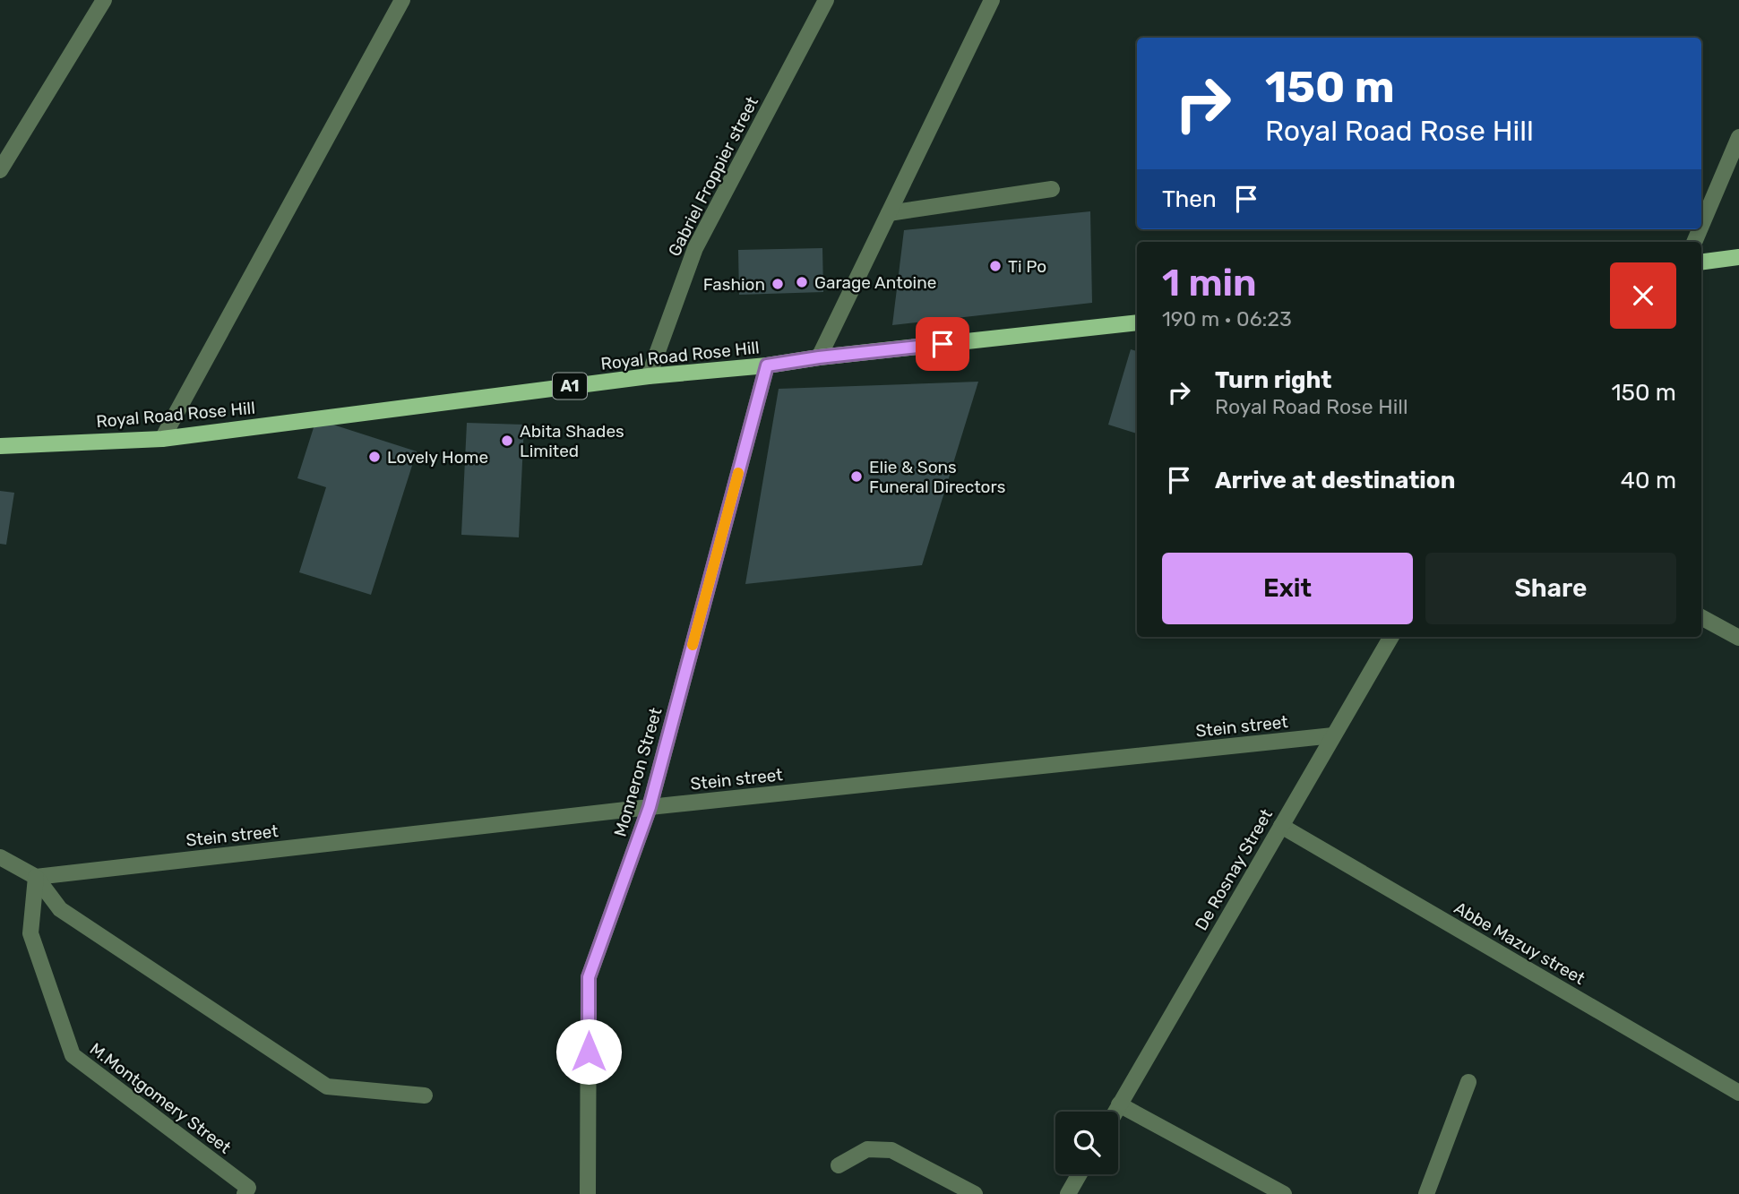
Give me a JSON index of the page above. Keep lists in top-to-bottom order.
{
  "streets": {
    "main road": ["Royal Road Rose Hill", "A1"],
    "street": [
      "Gabriel Froppier street",
      "Stein street",
      "Monneron Street",
      "De Rosnay Street",
      "Abbe Mazuy street",
      "M.Montgomery Street"
    ]
  },
  "crossings": [
    ["Gabriel Froppier street", "Royal Road Rose Hill"],
    ["Royal Road Rose Hill", "Monneron Street"],
    ["Stein street", "Monneron Street"],
    ["Stein street", "De Rosnay Street"],
    ["Stein street", "M.Montgomery Street"],
    ["De Rosnay Street", "Abbe Mazuy street"]
  ],
  "places": [
    "Ti Po",
    "Garage Antoine",
    "Fashion",
    "Abita Shades Limited",
    "Lovely Home",
    "Elie & Sons Funeral Directors"
  ],
  "page": {
    "turn": ["150 m", "Royal Road Rose Hill"],
    "then": "Then",
    "heading": ["1 min", "190 m · 06:23"],
    "list": [
      {
        "name": "Turn right",
        "note": "Royal Road Rose Hill",
        "value": "150 m"
      },
      {
        "name": "Arrive at destination",
        "value": "40 m"
      }
    ],
    "buttons": ["Exit", "Share"]
  }
}
